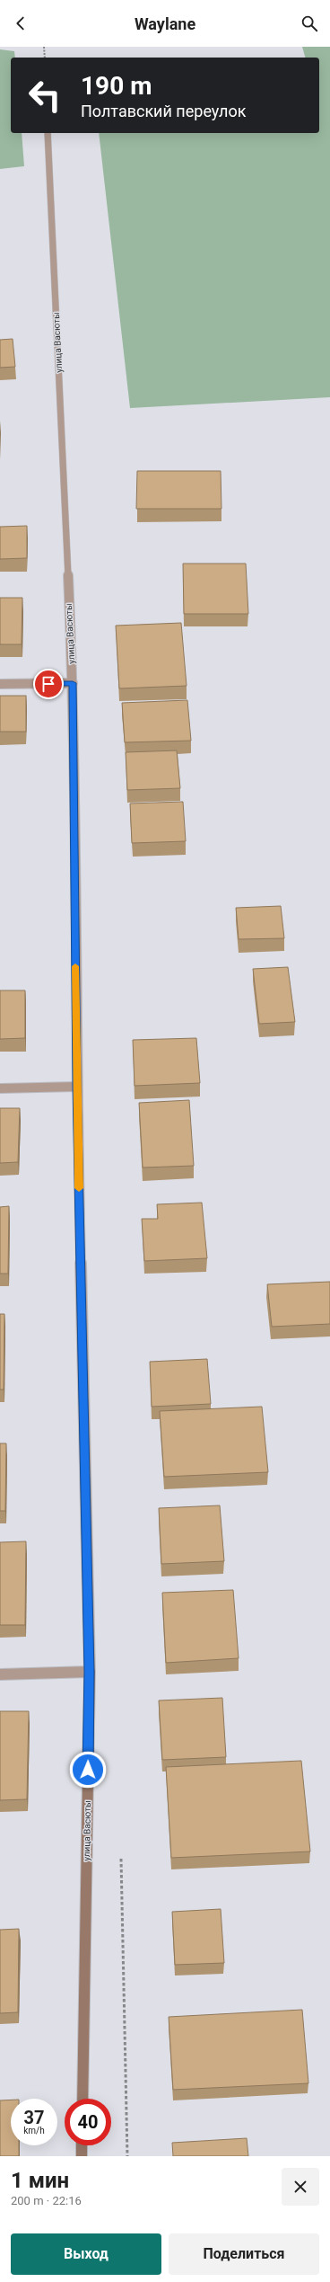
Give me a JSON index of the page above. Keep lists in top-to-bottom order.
{
  "streets": {
    "street": ["улица Васюты"]
  },
  "page": {
    "header": "Waylane",
    "turn": ["190 m", "Полтавский переулок"],
    "speed": "37 km/h",
    "limit": "40",
    "heading": ["1 мин", "200 m · 22:16"],
    "buttons": ["Выход", "Поделиться"]
  }
}
